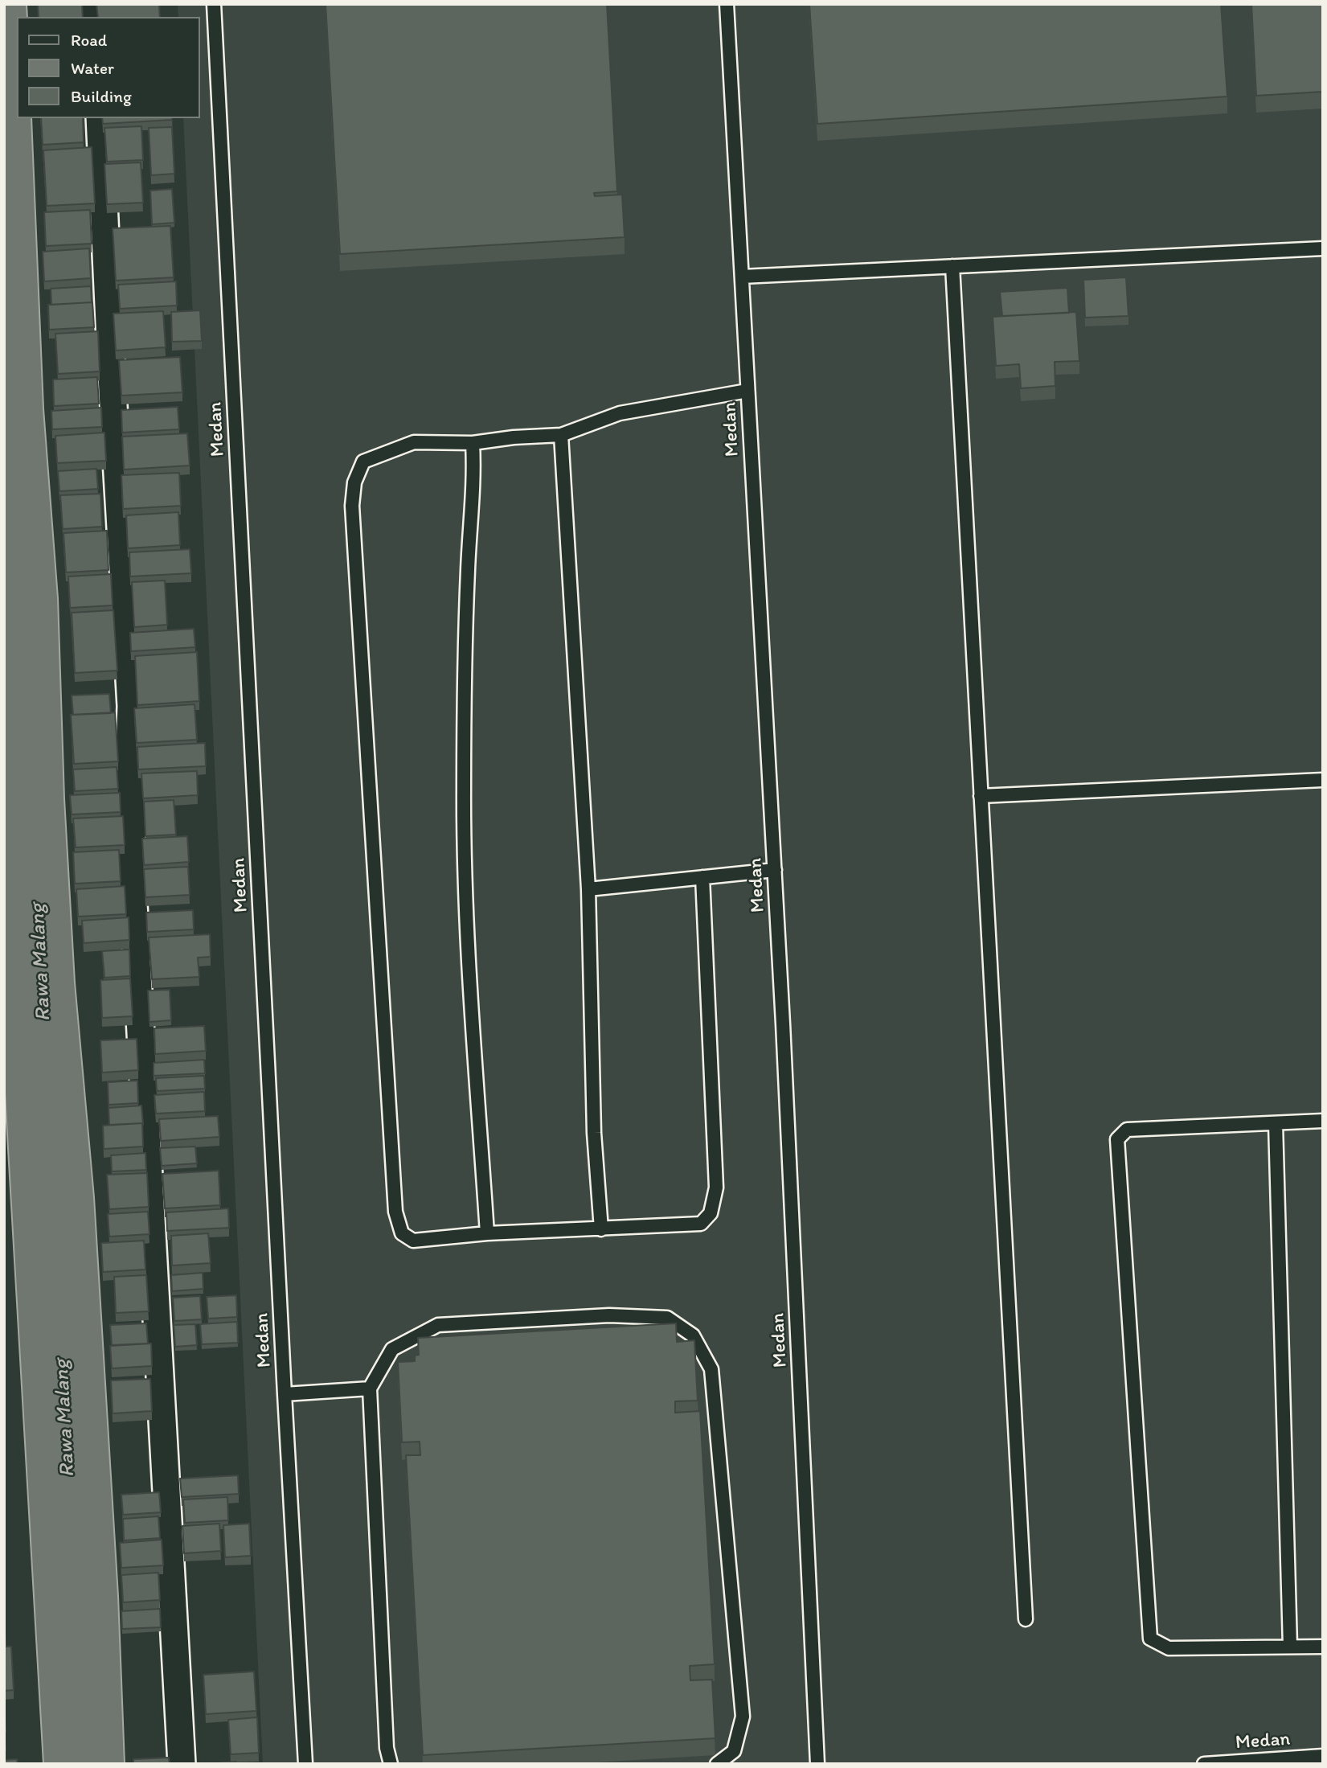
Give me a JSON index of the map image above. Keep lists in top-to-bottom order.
{
  "streets": {
    "lane": ["Medan"]
  },
  "water": ["Rawa Malang"],
  "legend": ["Road", "Water", "Building"]
}
